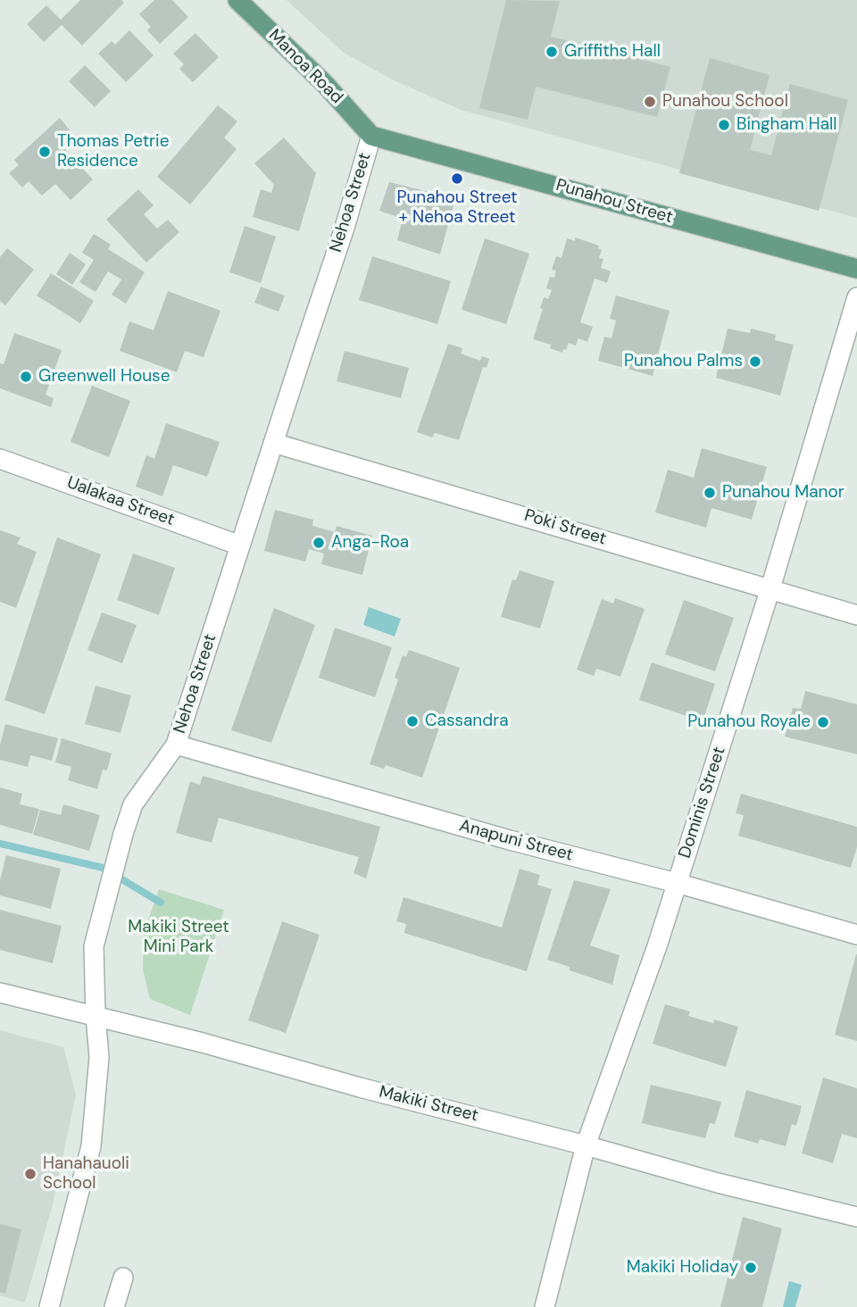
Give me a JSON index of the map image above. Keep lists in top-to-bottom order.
{
  "streets": {
    "main road": ["Manoa Road", "Punahou Street"],
    "street": [
      "Nehoa Street",
      "Ualakaa Street",
      "Poki Street",
      "Dominis Street",
      "Anapuni Street",
      "Makiki Street"
    ]
  },
  "crossings": [
    ["Manoa Road", "Punahou Street"],
    ["Manoa Road", "Nehoa Street"],
    ["Punahou Street", "Nehoa Street"],
    ["Nehoa Street", "Ualakaa Street"],
    ["Nehoa Street", "Poki Street"],
    ["Nehoa Street", "Anapuni Street"],
    ["Nehoa Street", "Makiki Street"],
    ["Poki Street", "Dominis Street"],
    ["Dominis Street", "Anapuni Street"],
    ["Dominis Street", "Makiki Street"]
  ],
  "parks": ["Makiki Street Mini Park"],
  "places": [
    "Griffiths Hall",
    "Punahou School",
    "Bingham Hall",
    "Thomas Petrie Residence",
    "Punahou Street + Nehoa Street",
    "Punahou Palms",
    "Greenwell House",
    "Punahou Manor",
    "Anga-Roa",
    "Cassandra",
    "Punahou Royale",
    "Hanahauoli School",
    "Makiki Holiday"
  ]
}
